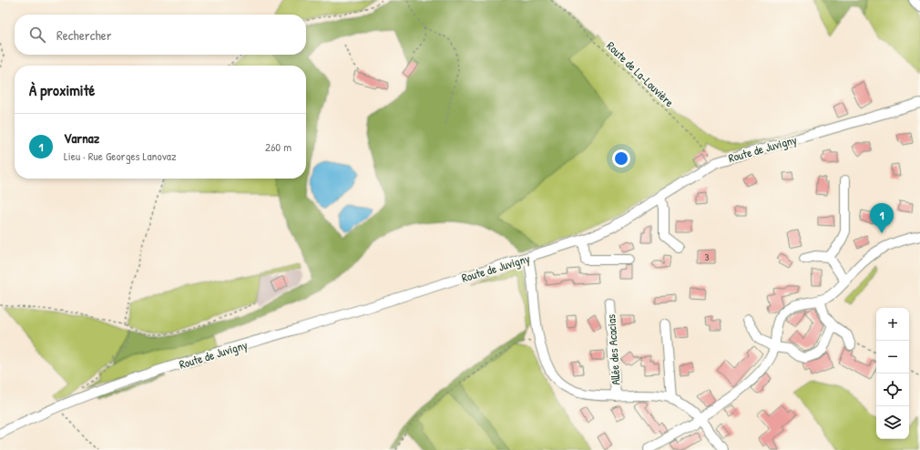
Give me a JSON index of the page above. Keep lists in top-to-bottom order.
{
  "streets": {
    "street": ["Route de Juvigny", "Allée des Acacias"],
    "path": ["Route de La-Louvière"]
  },
  "crossings": [
    ["Route de La-Louvière", "Route de Juvigny"]
  ],
  "house_numbers": ["3"],
  "page": {
    "search": "Rechercher",
    "heading": "À proximité",
    "list": [
      {
        "mark": "1",
        "name": "Varnaz",
        "note": "Lieu · Rue Georges Lanovaz",
        "value": "260 m"
      }
    ],
    "pins": "1",
    "map_buttons": ["+", "−"]
  }
}
